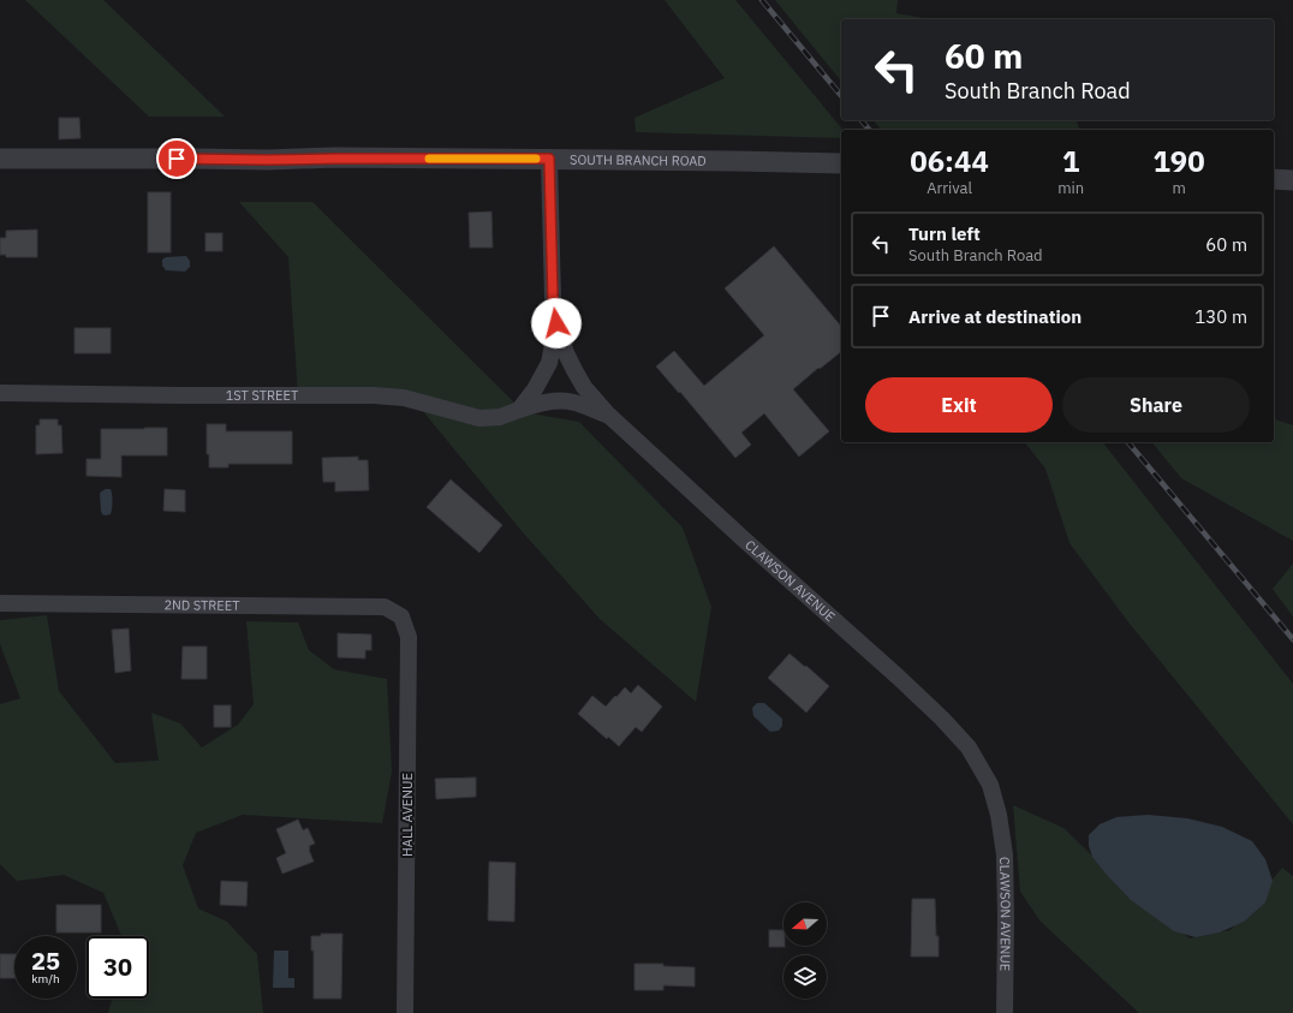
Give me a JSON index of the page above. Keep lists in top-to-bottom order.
{
  "streets": {
    "street": [
      "SOUTH BRANCH ROAD",
      "1ST STREET",
      "CLAWSON AVENUE",
      "2ND STREET",
      "HALL AVENUE"
    ]
  },
  "crossings": [
    ["SOUTH BRANCH ROAD", "CLAWSON AVENUE"],
    ["1ST STREET", "CLAWSON AVENUE"],
    ["2ND STREET", "HALL AVENUE"]
  ],
  "north": "left",
  "page": {
    "turn": ["60 m", "South Branch Road"],
    "eta": [
      "06:44",
      "Arrival",
      "1",
      "min",
      "190",
      "m"
    ],
    "list": [
      {
        "name": "Turn left",
        "note": "South Branch Road",
        "value": "60 m"
      },
      {
        "name": "Arrive at destination",
        "value": "130 m"
      }
    ],
    "buttons": ["Exit", "Share"],
    "speed": "25 km/h",
    "limit": "30"
  }
}
